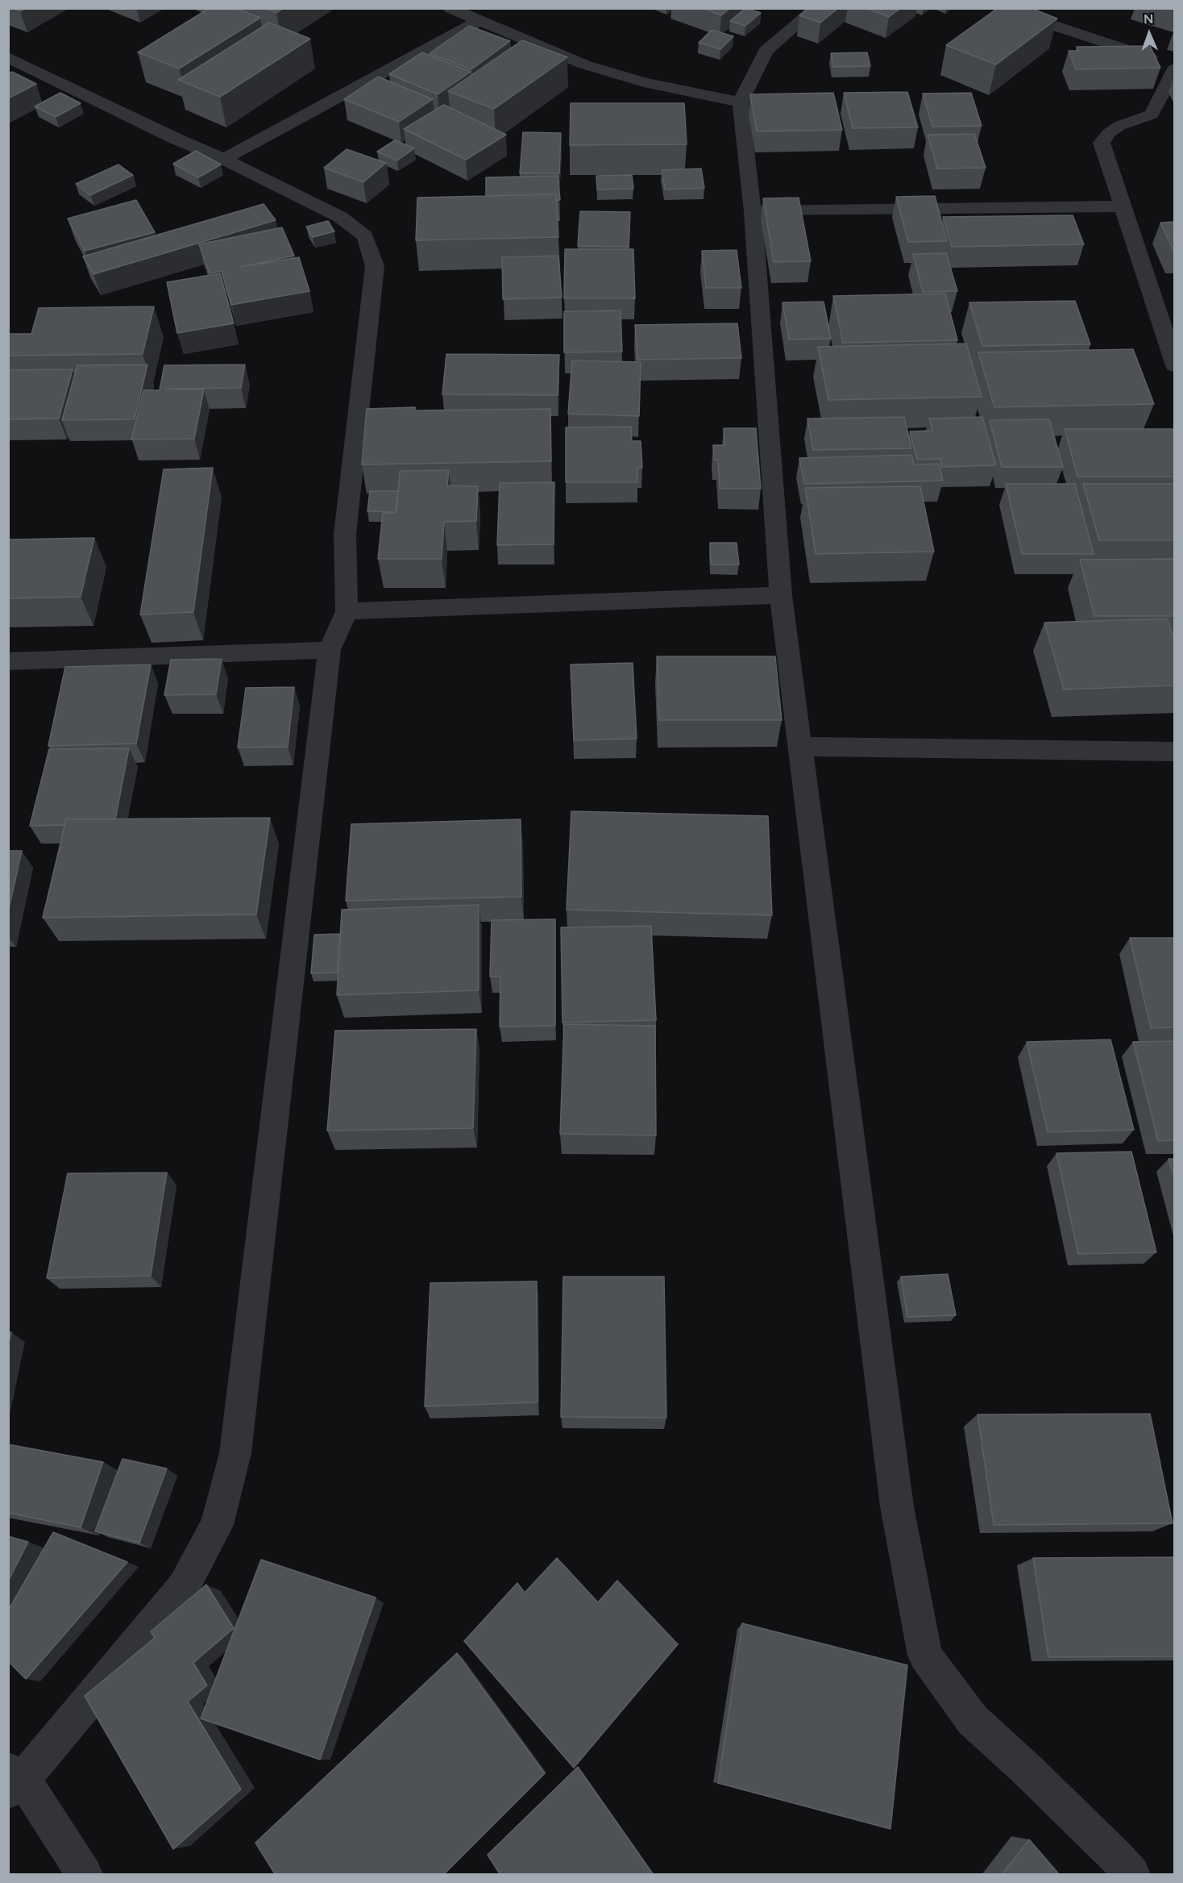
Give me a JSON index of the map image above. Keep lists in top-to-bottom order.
{
  "north": "top"
}
